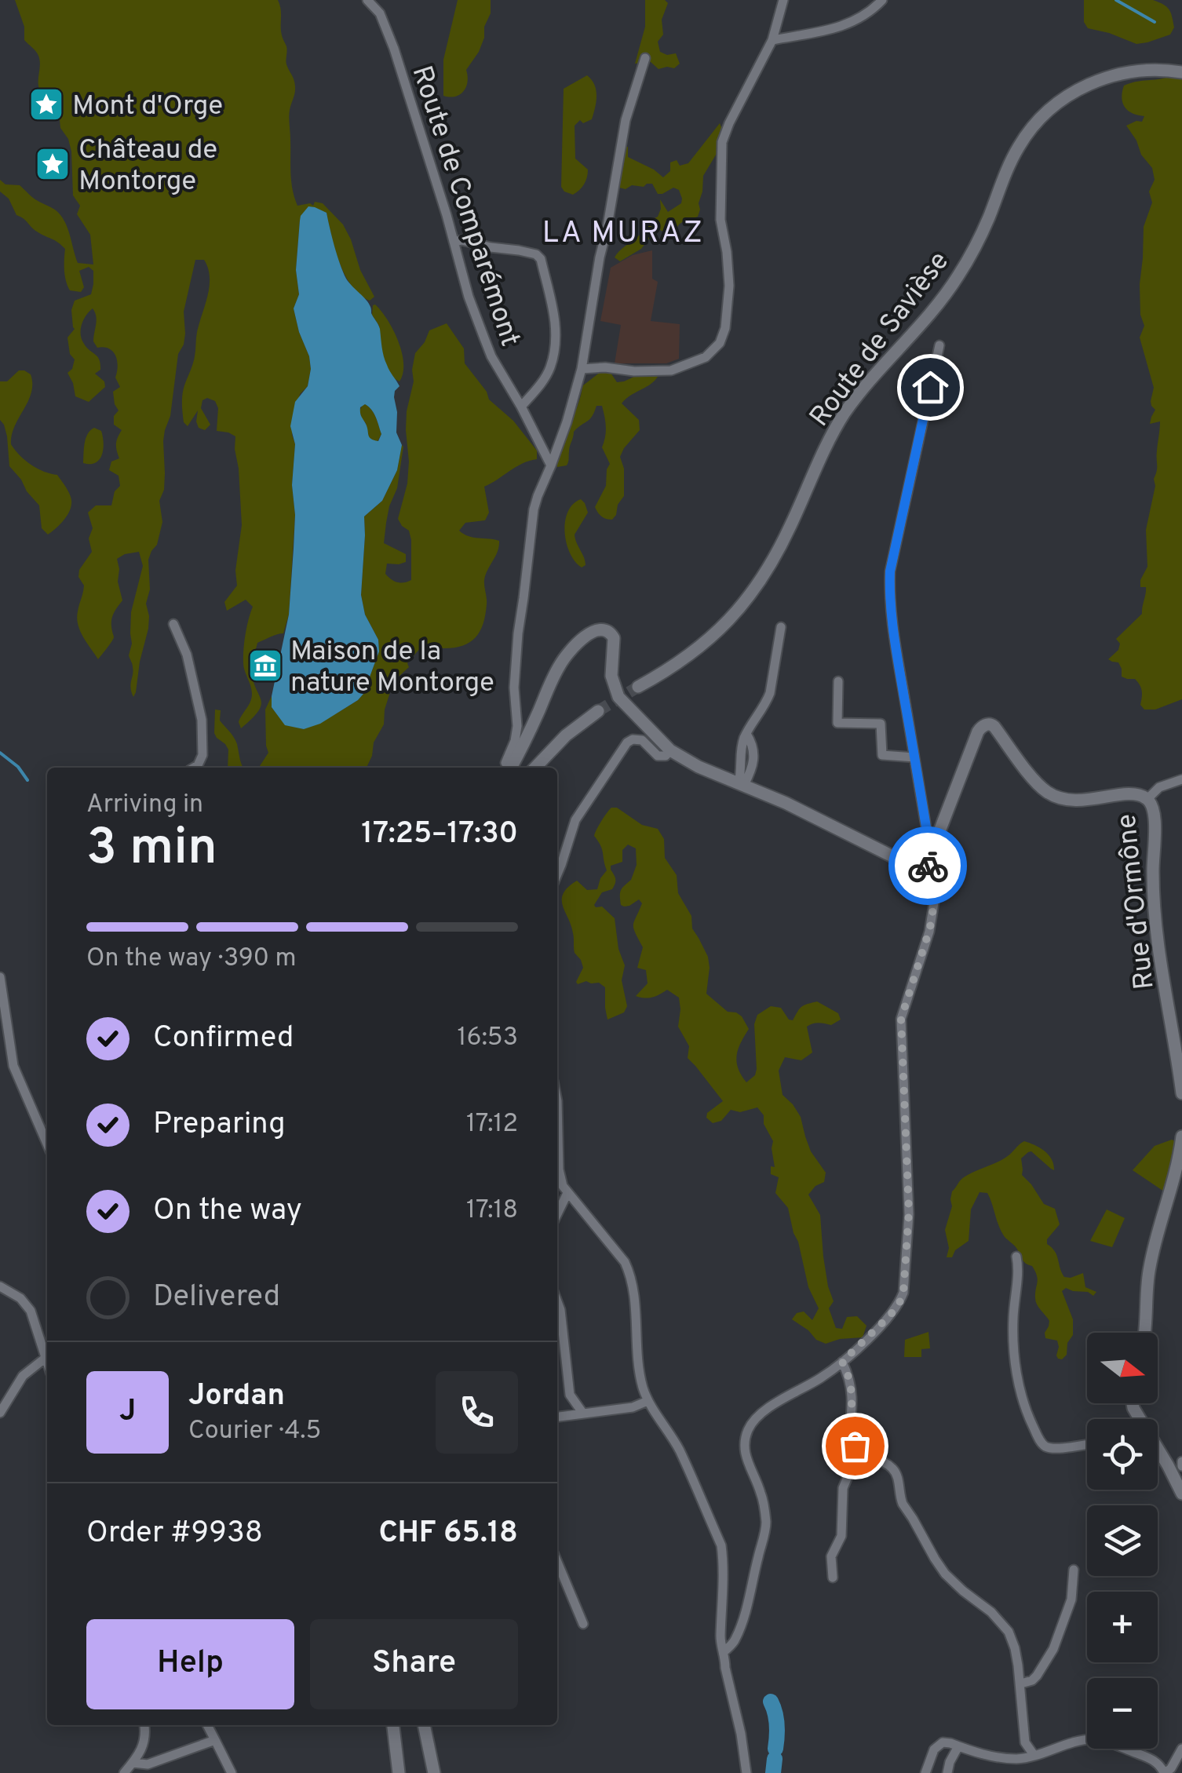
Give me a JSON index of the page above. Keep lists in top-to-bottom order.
{
  "streets": {
    "street": ["Route de Comparémont", "Route de Savièse", "Rue d'Ormône"]
  },
  "districts": ["LA MURAZ"],
  "places": {
    "place": ["Mont d'Orge", "Château de Montorge"],
    "museum": ["Maison de la nature Montorge"]
  },
  "north": "right",
  "page": {
    "heading": ["3 min", "Arriving in", "17:25–17:30"],
    "panel": [
      "Jordan",
      "Courier · 4.5",
      "Order #9938",
      "CHF 65.18"
    ],
    "bar": "On the way · 390 m",
    "list": [
      ["Confirmed", "16:53"],
      ["Preparing", "17:12"],
      ["On the way", "17:18"],
      "Delivered"
    ],
    "map_buttons": ["+", "−"],
    "round": "J",
    "buttons": ["Help", "Share"]
  }
}
